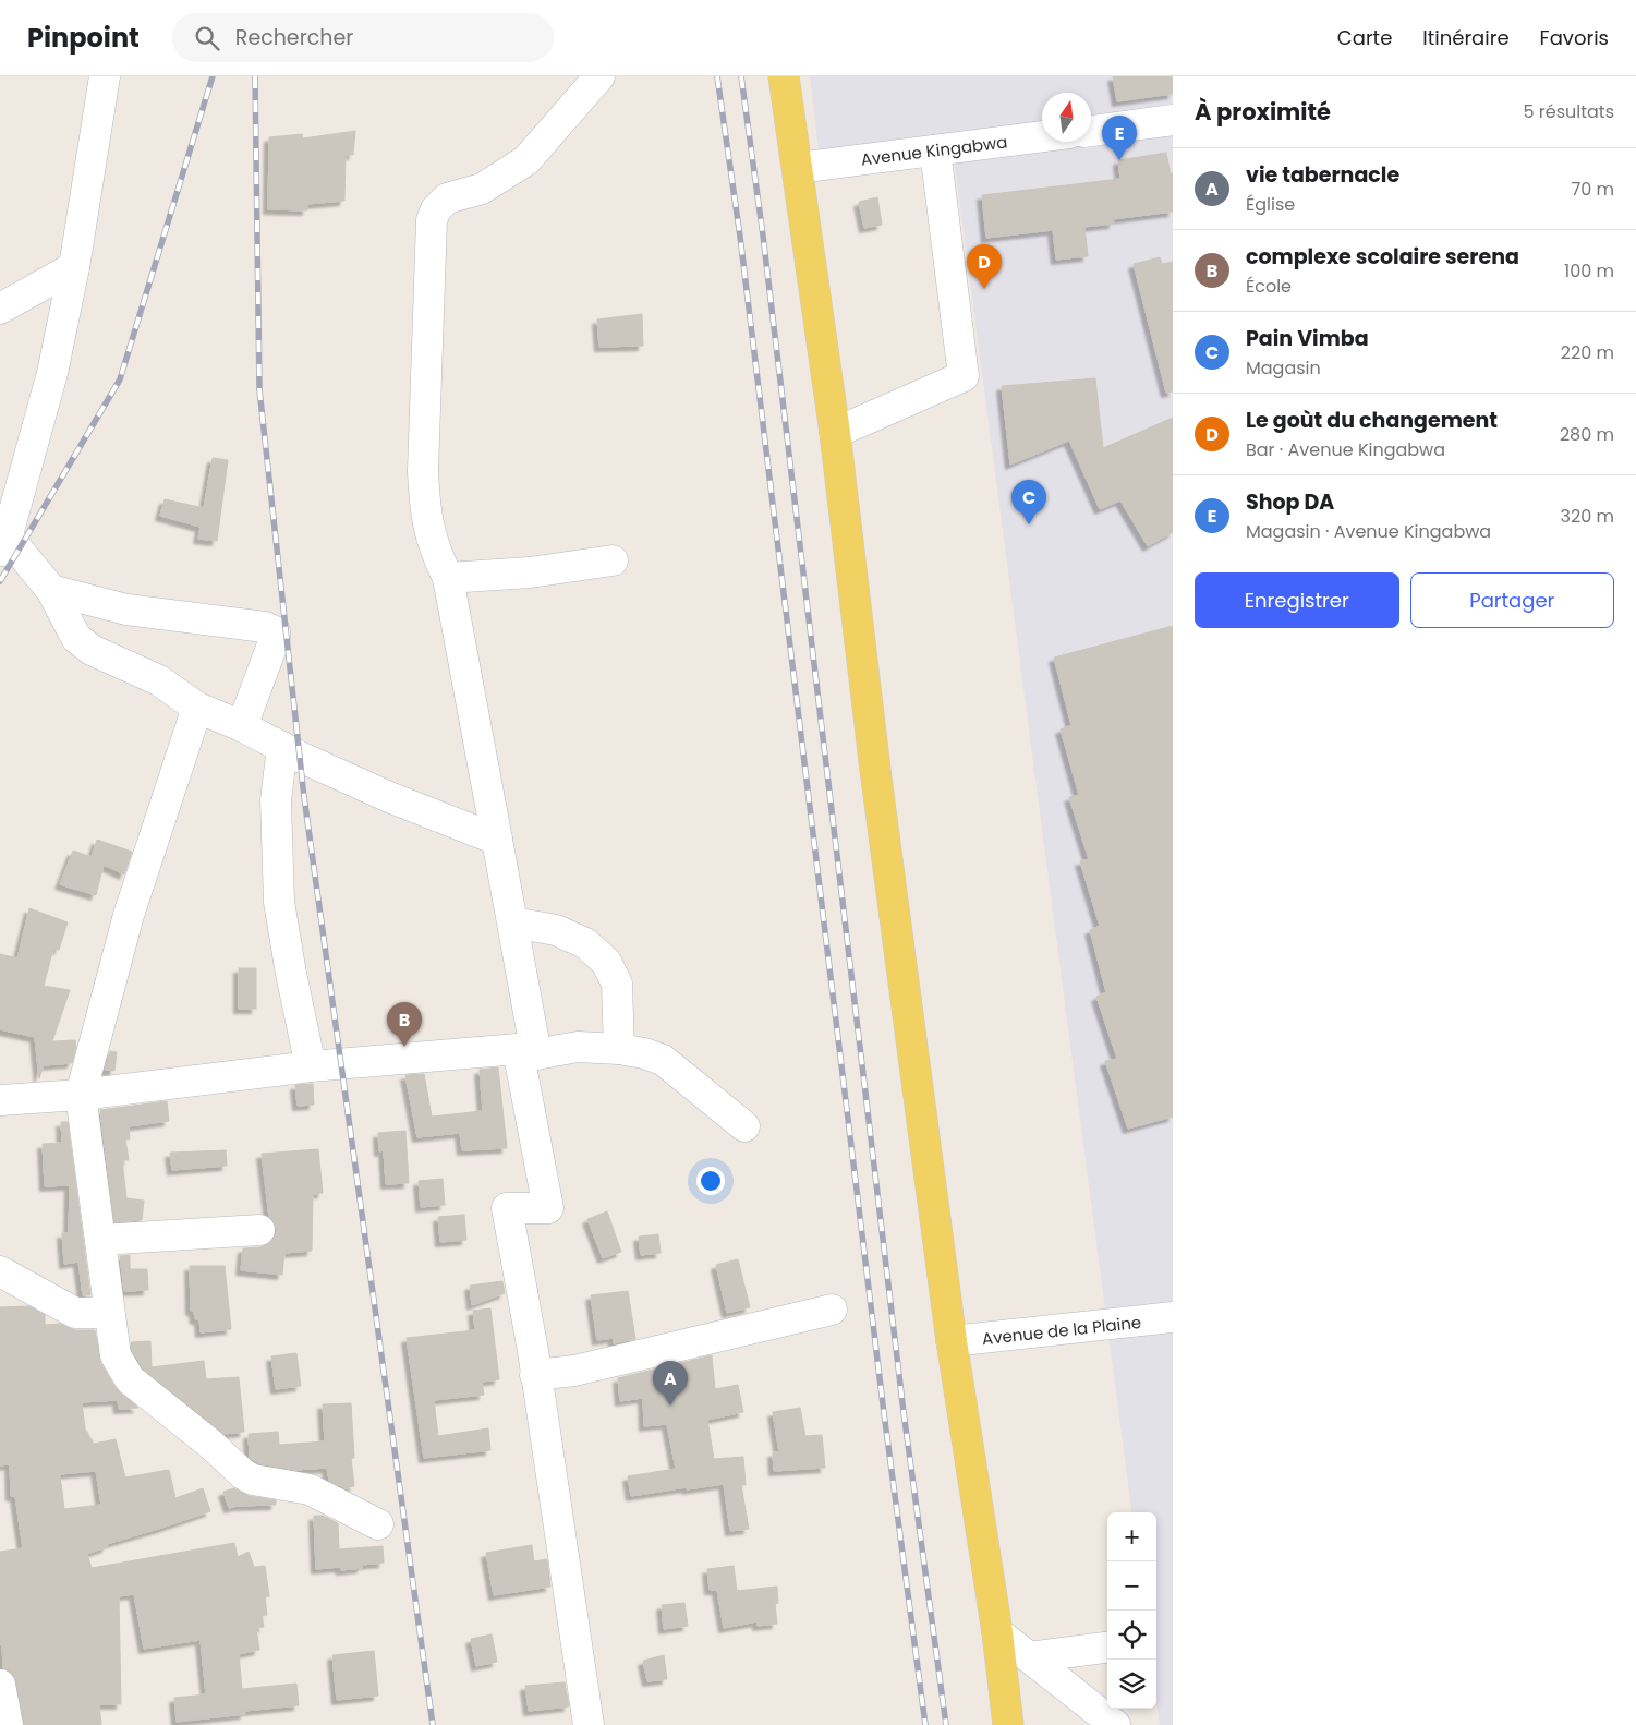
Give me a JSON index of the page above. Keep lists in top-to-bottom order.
{
  "streets": {
    "street": ["Avenue Kingabwa", "Avenue de la Plaine"]
  },
  "north": "top",
  "page": {
    "header": "Pinpoint",
    "search": "Rechercher",
    "nav": ["Carte", "Itinéraire", "Favoris"],
    "heading": ["À proximité", "5 résultats"],
    "pins": [
      "E",
      "D",
      "C",
      "B",
      "A"
    ],
    "list": [
      {
        "mark": "A",
        "name": "vie tabernacle",
        "note": "Église",
        "value": "70 m"
      },
      {
        "mark": "B",
        "name": "complexe scolaire serena",
        "note": "École",
        "value": "100 m"
      },
      {
        "mark": "C",
        "name": "Pain Vimba",
        "note": "Magasin",
        "value": "220 m"
      },
      {
        "mark": "D",
        "name": "Le goùt du changement",
        "note": "Bar · Avenue Kingabwa",
        "value": "280 m"
      },
      {
        "mark": "E",
        "name": "Shop DA",
        "note": "Magasin · Avenue Kingabwa",
        "value": "320 m"
      }
    ],
    "buttons": ["Enregistrer", "Partager"],
    "map_buttons": ["+", "−"]
  }
}
